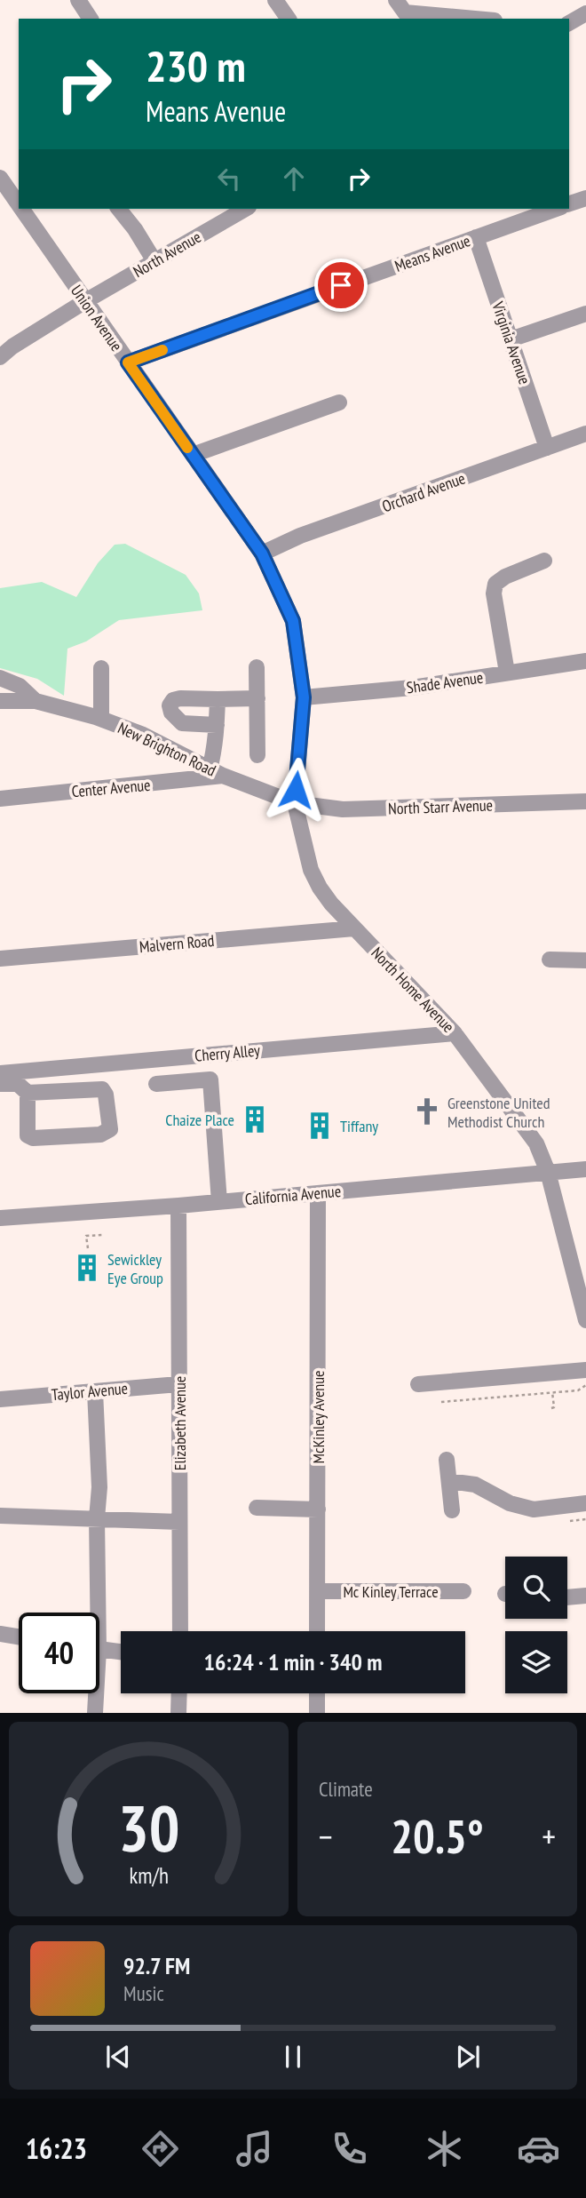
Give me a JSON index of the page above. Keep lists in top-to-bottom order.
{
  "streets": {
    "street": [
      "Means Avenue",
      "North Avenue",
      "Union Avenue",
      "Virginia Avenue",
      "Orchard Avenue",
      "Shade Avenue",
      "New Brighton Road",
      "Center Avenue",
      "North Starr Avenue",
      "Malvern Road",
      "North Home Avenue",
      "Cherry Alley",
      "California Avenue",
      "Taylor Avenue",
      "McKinley Avenue",
      "Elizabeth Avenue",
      "Mc Kinley Terrace"
    ]
  },
  "crossings": [
    ["Means Avenue", "Union Avenue"],
    ["Means Avenue", "Virginia Avenue"],
    ["North Avenue", "Union Avenue"],
    ["Union Avenue", "Orchard Avenue"],
    ["Union Avenue", "Shade Avenue"],
    ["Union Avenue", "New Brighton Road"],
    ["Union Avenue", "North Starr Avenue"],
    ["Union Avenue", "North Home Avenue"],
    ["Virginia Avenue", "Orchard Avenue"],
    ["New Brighton Road", "Center Avenue"],
    ["New Brighton Road", "North Starr Avenue"],
    ["New Brighton Road", "North Home Avenue"],
    ["North Starr Avenue", "North Home Avenue"],
    ["Malvern Road", "North Home Avenue"],
    ["North Home Avenue", "Cherry Alley"],
    ["North Home Avenue", "California Avenue"],
    ["California Avenue", "McKinley Avenue"],
    ["California Avenue", "Elizabeth Avenue"],
    ["Taylor Avenue", "Elizabeth Avenue"],
    ["McKinley Avenue", "Mc Kinley Terrace"]
  ],
  "places": {
    "church": ["Greenstone United Methodist Church"],
    "building": ["Chaize Place", "Tiffany", "Sewickley Eye Group"]
  },
  "page": {
    "turn": ["230 m", "Means Avenue"],
    "limit": "40",
    "trip": "16:24 · 1 min · 340 m",
    "tile": "Climate",
    "heat": ["−", "20.5°", "+"],
    "song": ["92.7 FM", "Music"],
    "tabs": "16:23",
    "gauge": ["30", "km/h"]
  }
}
